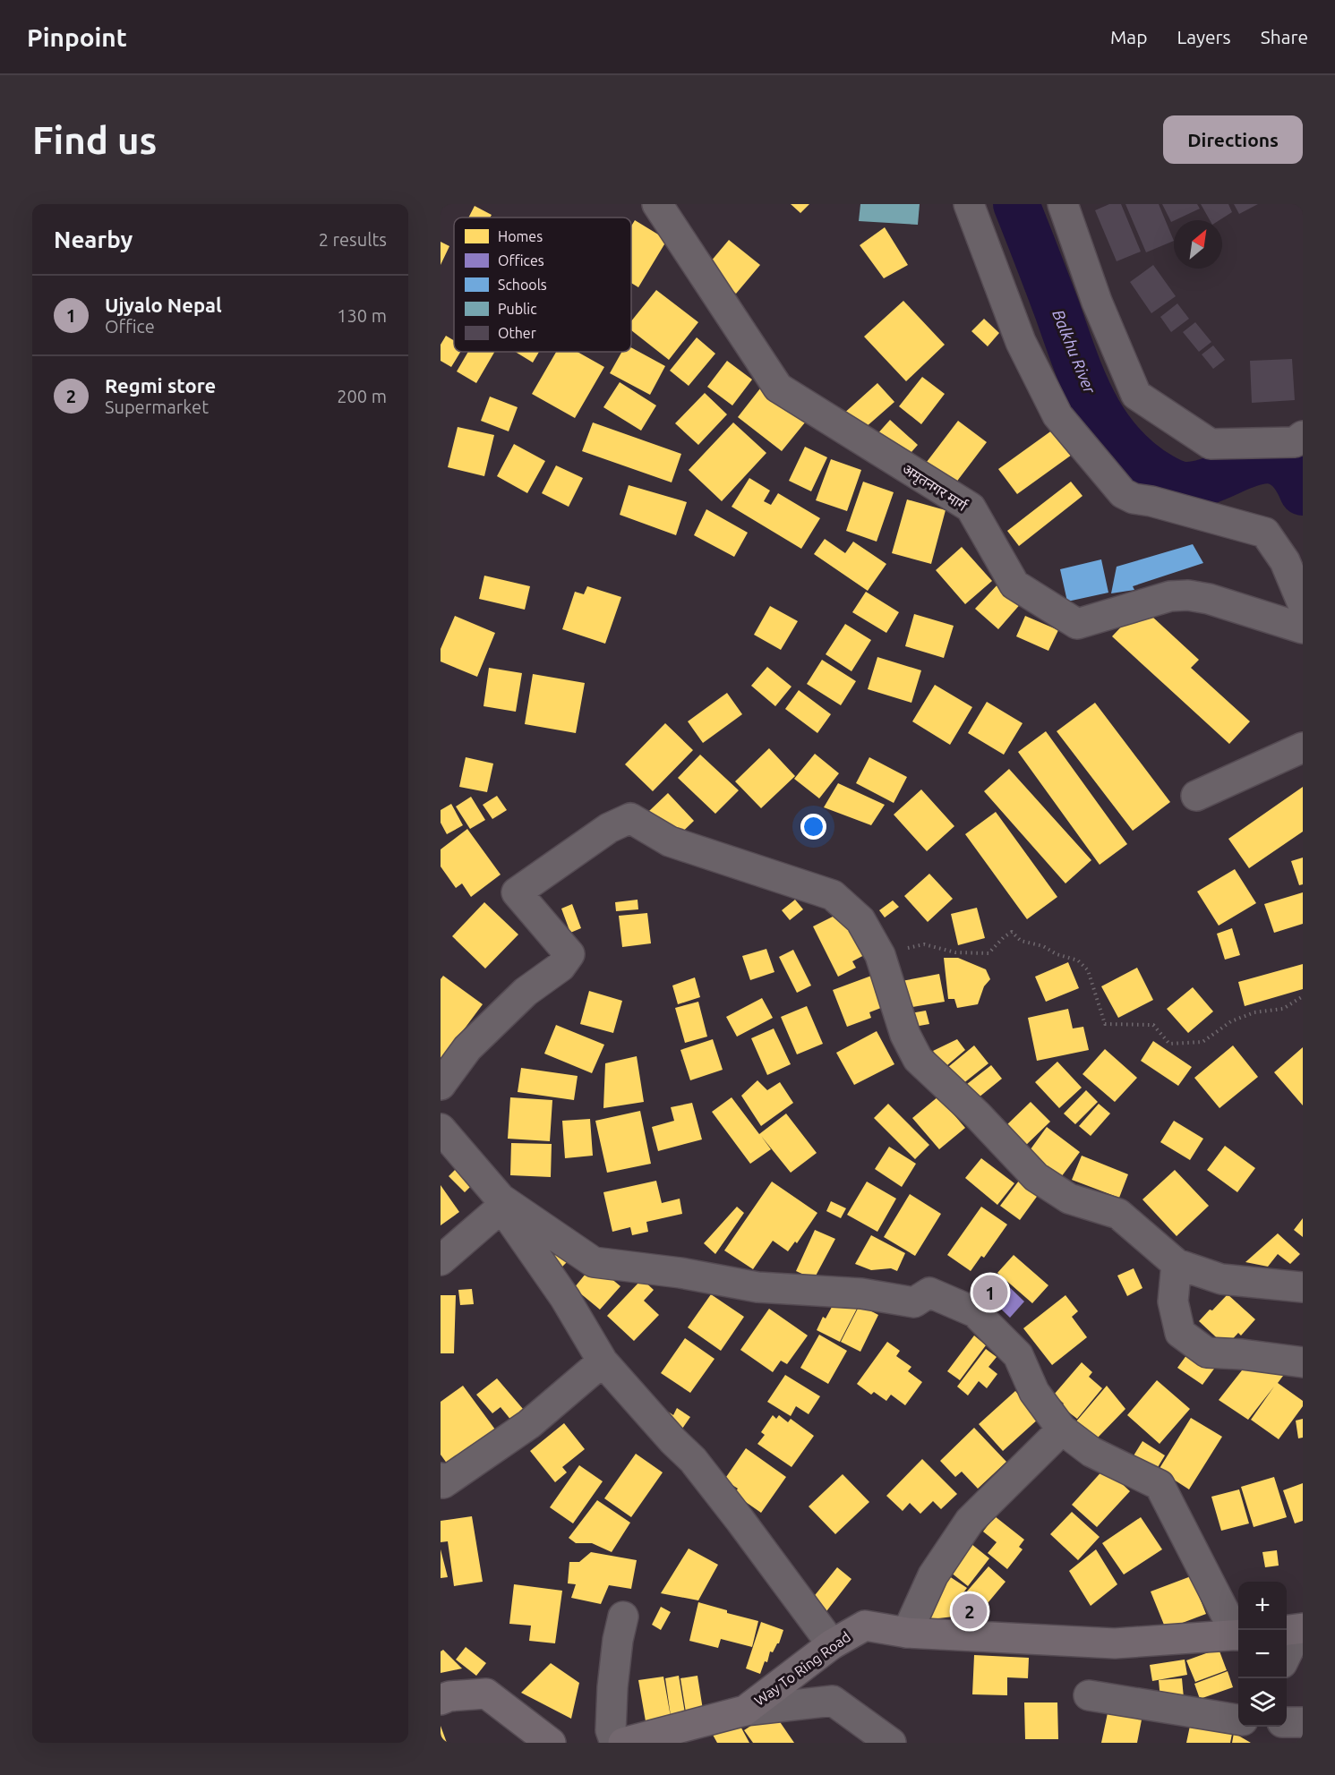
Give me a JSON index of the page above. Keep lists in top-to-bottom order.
{
  "streets": {
    "street": ["अमृतनगर मार्ग", "Way To Ring Road"]
  },
  "water": ["Balkhu River"],
  "legend": [
    "Homes",
    "Offices",
    "Schools",
    "Public",
    "Other"
  ],
  "north": "top right",
  "page": {
    "header": "Pinpoint",
    "nav": ["Map", "Layers", "Share"],
    "buttons": "Directions",
    "title": "Find us",
    "heading": ["Nearby", "2 results"],
    "list": [
      {
        "mark": "1",
        "name": "Ujyalo Nepal",
        "note": "Office",
        "value": "130 m"
      },
      {
        "mark": "2",
        "name": "Regmi store",
        "note": "Supermarket",
        "value": "200 m"
      }
    ],
    "pins": ["1", "2"],
    "map_buttons": ["+", "−"]
  }
}
